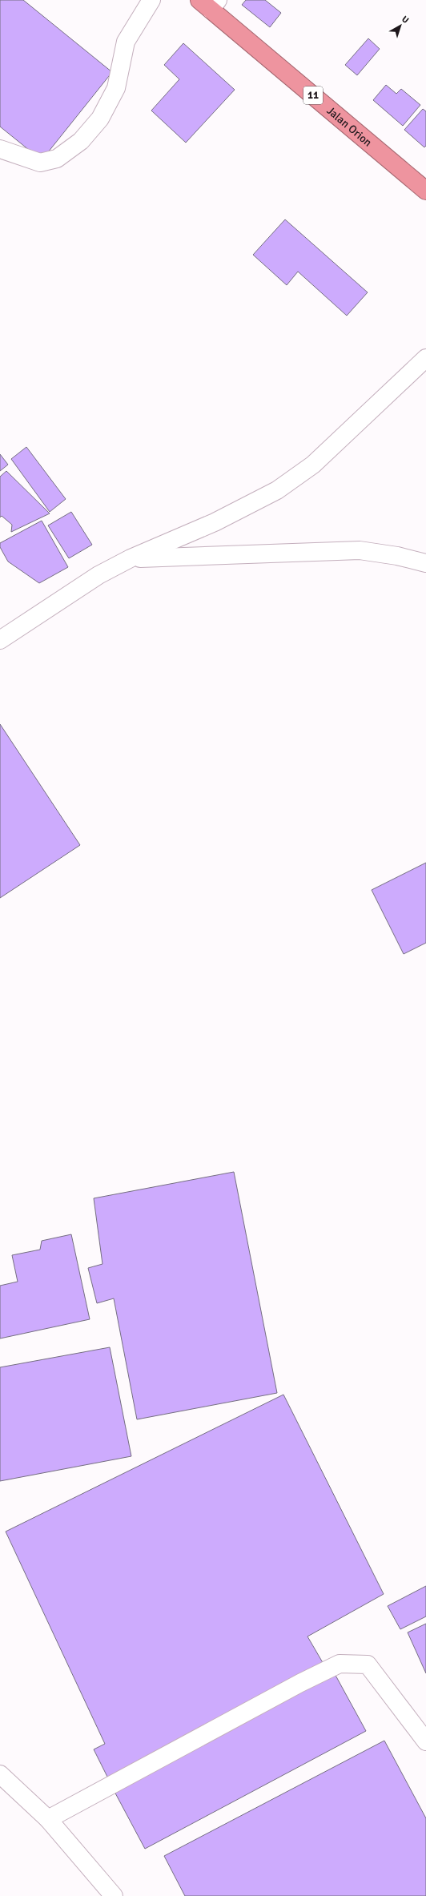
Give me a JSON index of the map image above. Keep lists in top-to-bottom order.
{
  "streets": {
    "highway": ["11", "Jalan Orion"]
  },
  "north": "top right"
}
